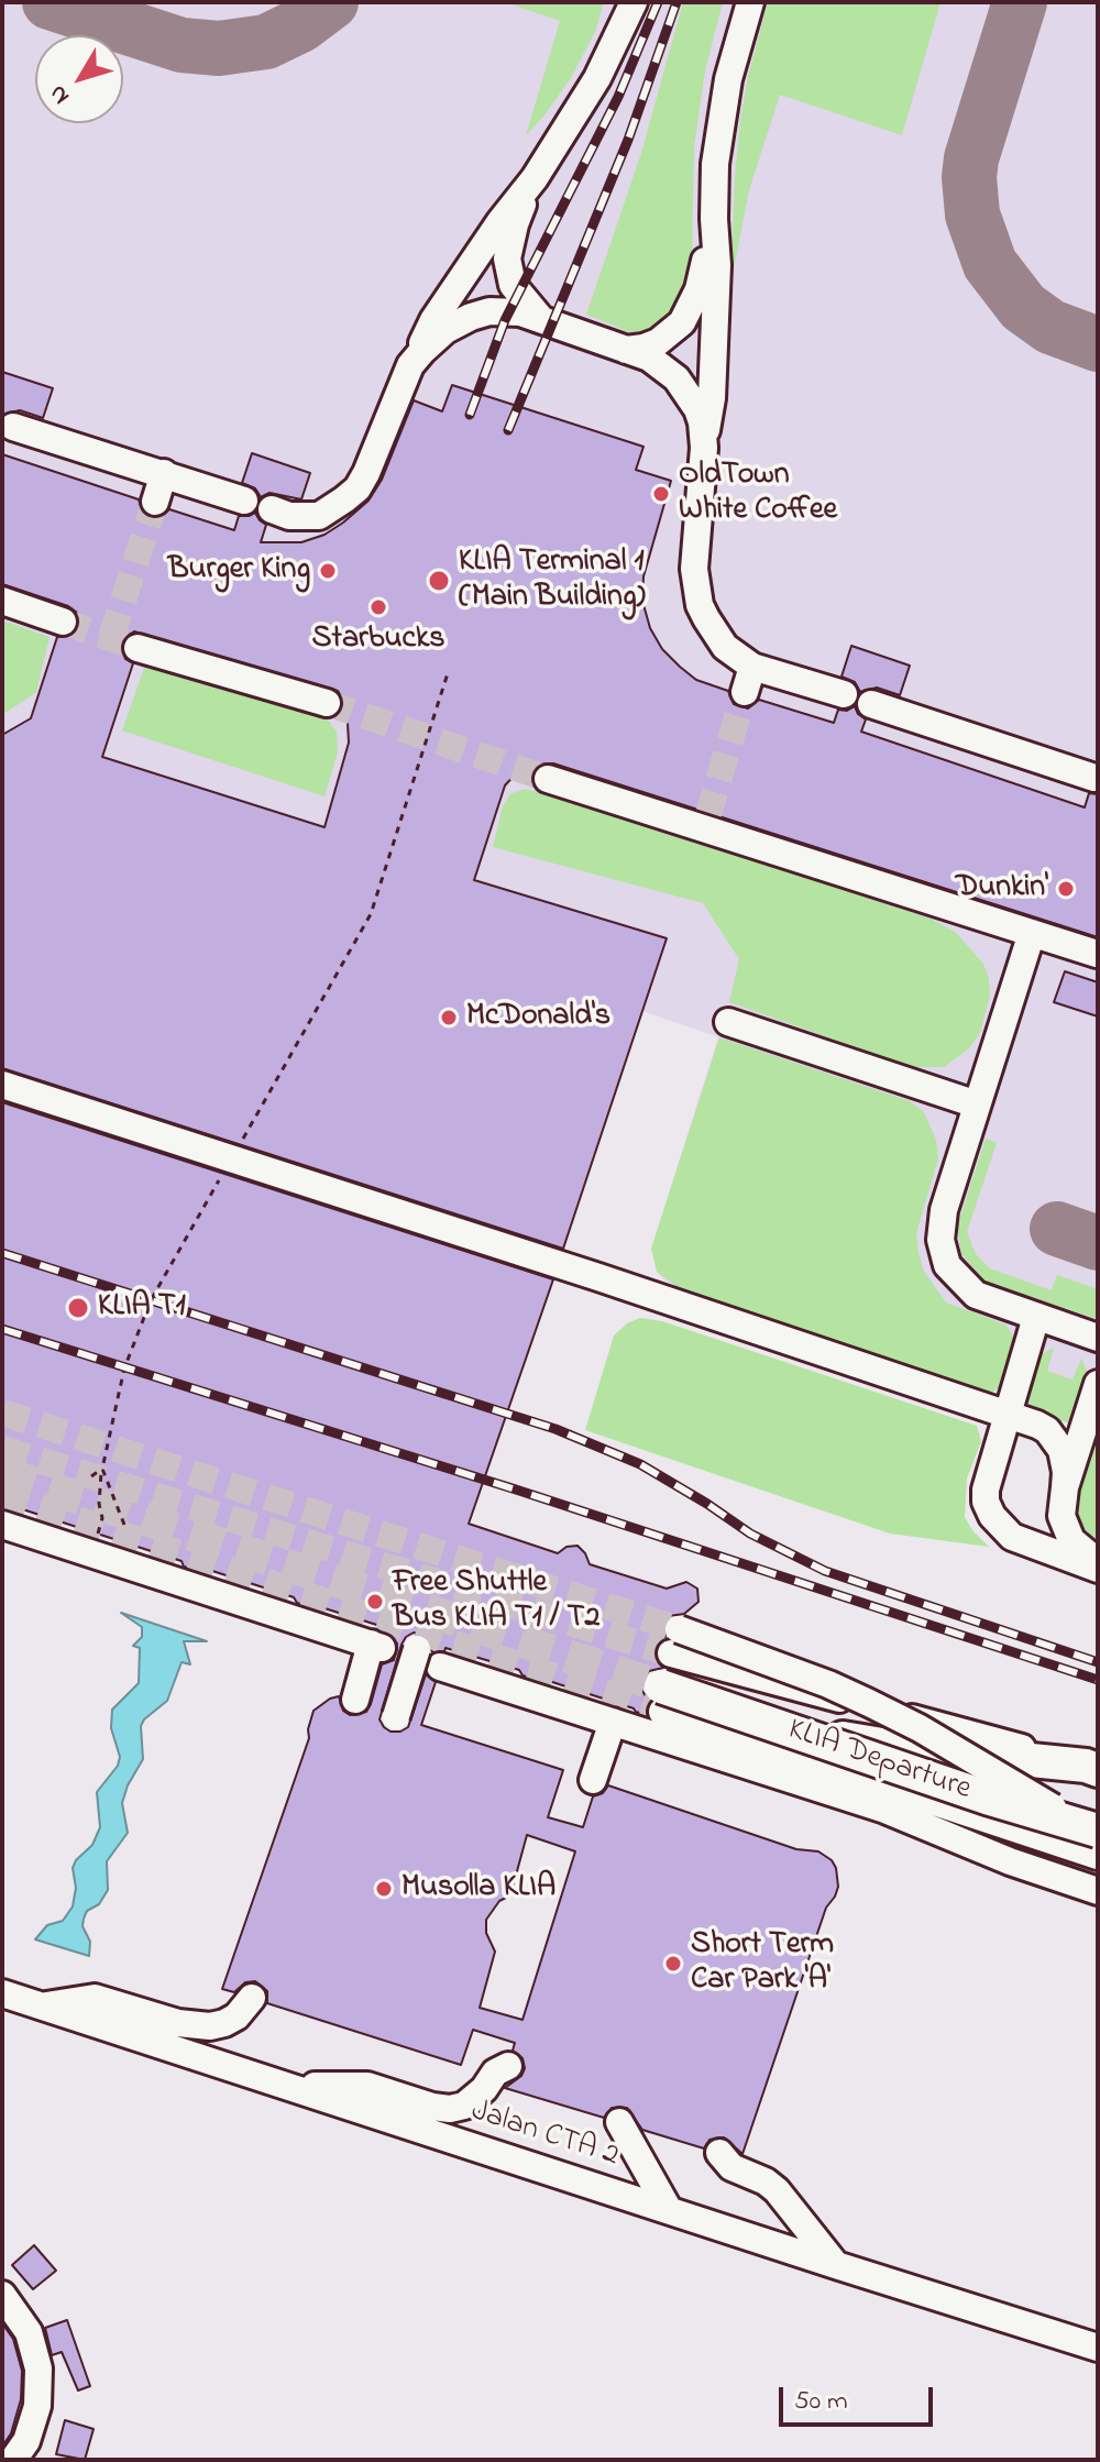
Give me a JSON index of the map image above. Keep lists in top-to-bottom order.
{
  "streets": {
    "main road": ["KLIA Departure"],
    "street": ["Jalan CTA 2"]
  },
  "places": [
    "OldTown White Coffee",
    "Burger King",
    "KLIA Terminal 1 (Main Building)",
    "Starbucks",
    "Dunkin'",
    "McDonald's",
    "KLIA T1",
    "Free Shuttle Bus KLIA T1 / T2",
    "Musolla KLIA",
    "Short Term Car Park 'A'"
  ],
  "scale_bar": "50 m",
  "north": "bottom left"
}
